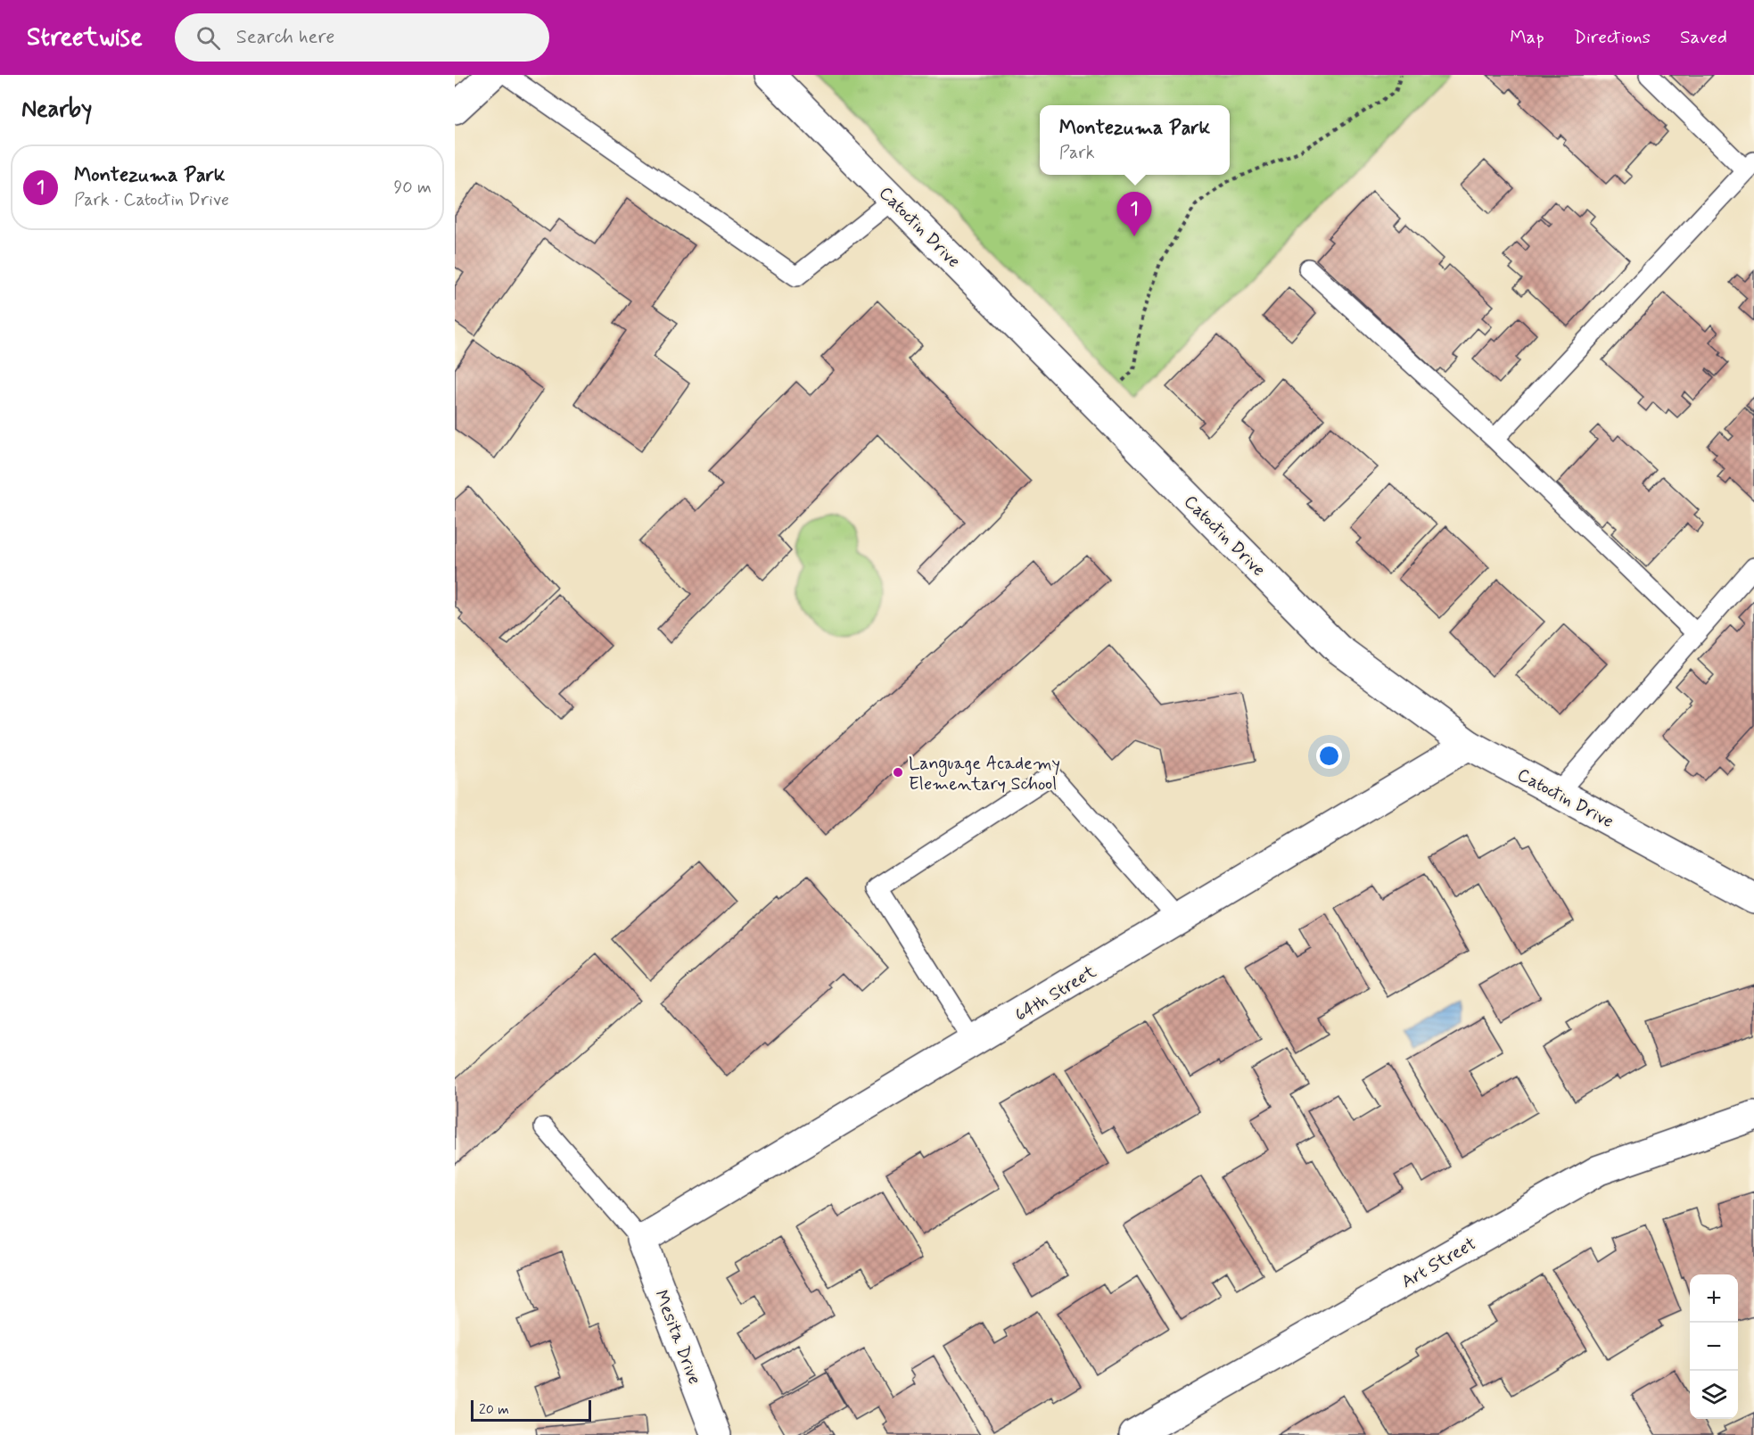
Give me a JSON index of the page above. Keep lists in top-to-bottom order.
{
  "streets": {
    "street": [
      "Catoctin Drive",
      "64th Street",
      "Art Street",
      "Mesita Drive"
    ]
  },
  "crossings": [
    ["Catoctin Drive", "64th Street"],
    ["64th Street", "Mesita Drive"]
  ],
  "places": ["Language Academy Elementary School"],
  "scale_bar": "20 m",
  "page": {
    "header": "Streetwise",
    "search": "Search here",
    "nav": ["Map", "Directions", "Saved"],
    "heading": "Nearby",
    "popup": ["Montezuma Park", "Park"],
    "list": [
      {
        "mark": "1",
        "name": "Montezuma Park",
        "note": "Park · Catoctin Drive",
        "value": "90 m"
      }
    ],
    "pins": "1",
    "map_buttons": ["+", "−"],
    "scale": "20 m"
  }
}
